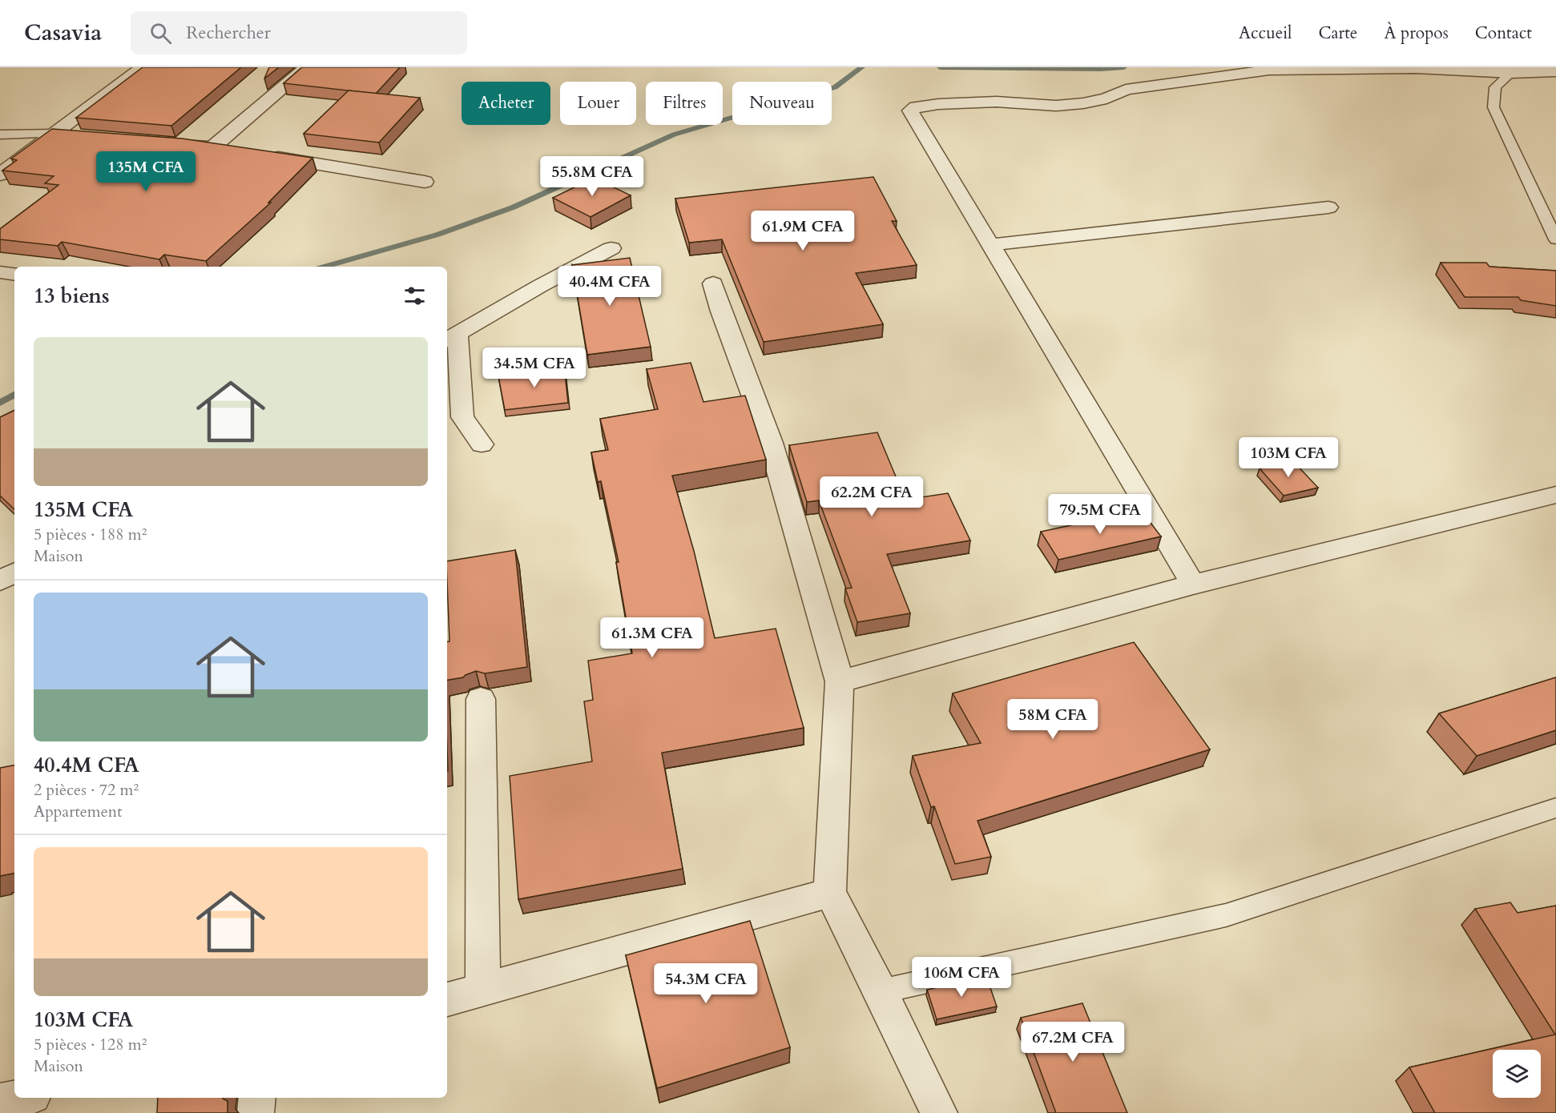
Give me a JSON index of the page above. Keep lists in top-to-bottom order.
{
  "page": {
    "header": "Casavia",
    "search": "Rechercher",
    "nav": [
      "Accueil",
      "Carte",
      "À propos",
      "Contact"
    ],
    "chip": [
      "Acheter",
      "Louer",
      "Filtres",
      "Nouveau"
    ],
    "price": [
      "135M CFA",
      "55.8M CFA",
      "61.9M CFA",
      "40.4M CFA",
      "34.5M CFA",
      "103M CFA",
      "62.2M CFA",
      "79.5M CFA",
      "61.3M CFA",
      "58M CFA",
      "106M CFA",
      "54.3M CFA",
      "67.2M CFA"
    ],
    "heading": "13 biens",
    "list": [
      {
        "name": "135M CFA",
        "note": "5 pièces · 188 m² · Maison"
      },
      {
        "name": "40.4M CFA",
        "note": "2 pièces · 72 m² · Appartement"
      },
      {
        "name": "103M CFA",
        "note": "5 pièces · 128 m² · Maison"
      }
    ]
  }
}
